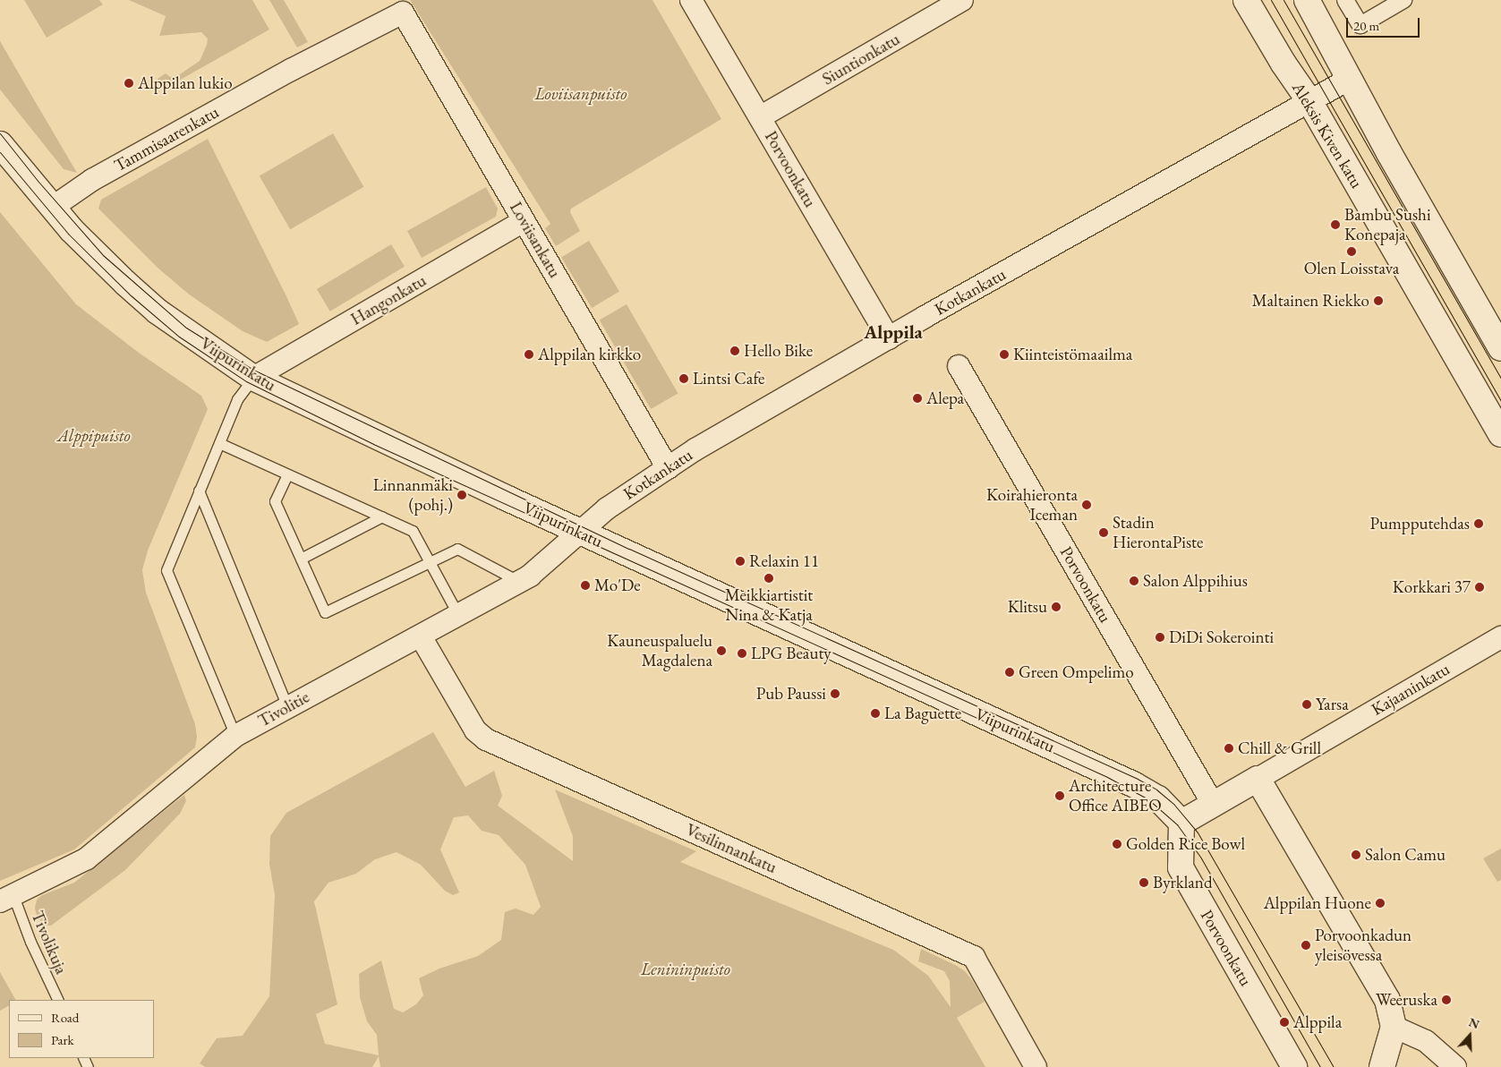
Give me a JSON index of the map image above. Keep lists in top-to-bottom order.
{
  "streets": {
    "street": [
      "Siuntionkatu",
      "Aleksis Kiven katu",
      "Tammisaarenkatu",
      "Porvoonkatu",
      "Loviisankatu",
      "Kotkankatu",
      "Hangonkatu",
      "Viipurinkatu",
      "Kajaaninkatu",
      "Tivolitie",
      "Vesilinnankatu"
    ],
    "lane": ["Tivolikuja"]
  },
  "crossings": [
    ["Siuntionkatu", "Porvoonkatu"],
    ["Aleksis Kiven katu", "Kotkankatu"],
    ["Tammisaarenkatu", "Loviisankatu"],
    ["Tammisaarenkatu", "Viipurinkatu"],
    ["Porvoonkatu", "Kotkankatu"],
    ["Porvoonkatu", "Viipurinkatu"],
    ["Porvoonkatu", "Kajaaninkatu"],
    ["Loviisankatu", "Kotkankatu"],
    ["Loviisankatu", "Hangonkatu"],
    ["Kotkankatu", "Viipurinkatu"],
    ["Kotkankatu", "Tivolitie"],
    ["Hangonkatu", "Viipurinkatu"],
    ["Viipurinkatu", "Kajaaninkatu"],
    ["Viipurinkatu", "Tivolitie"],
    ["Tivolitie", "Vesilinnankatu"],
    ["Tivolitie", "Tivolikuja"]
  ],
  "districts": ["Alppila"],
  "parks": ["Loviisanpuisto", "Alppipuisto", "Lenininpuisto"],
  "places": [
    "Alppilan lukio",
    "Bambu Sushi Konepaja",
    "Olen Loisstava",
    "Maltainen Riekko",
    "Hello Bike",
    "Alppilan kirkko",
    "Kiinteistömaailma",
    "Lintsi Cafe",
    "Alepa",
    "Linnanmäki (pohj.)",
    "Koirahieronta Iceman",
    "Pumpputehdas",
    "Stadin HierontaPiste",
    "Relaxin 11",
    "Meikkiartistit Nina & Katja",
    "Salon Alppihius",
    "Mo'De",
    "Korkkari 37",
    "Klitsu",
    "DiDi Sokerointi",
    "Kauneuspaluelu Magdalena",
    "LPG Beauty",
    "Green Ompelimo",
    "Pub Paussi",
    "Yarsa",
    "La Baguette",
    "Chill & Grill",
    "Architecture Office AIBEO",
    "Golden Rice Bowl",
    "Salon Camu",
    "Byrkland",
    "Alppilan Huone",
    "Porvoonkadun yleisövessa",
    "Weeruska",
    "Alppila"
  ],
  "legend": ["Road", "Park"],
  "scale_bar": "20 m",
  "north": "top"
}
